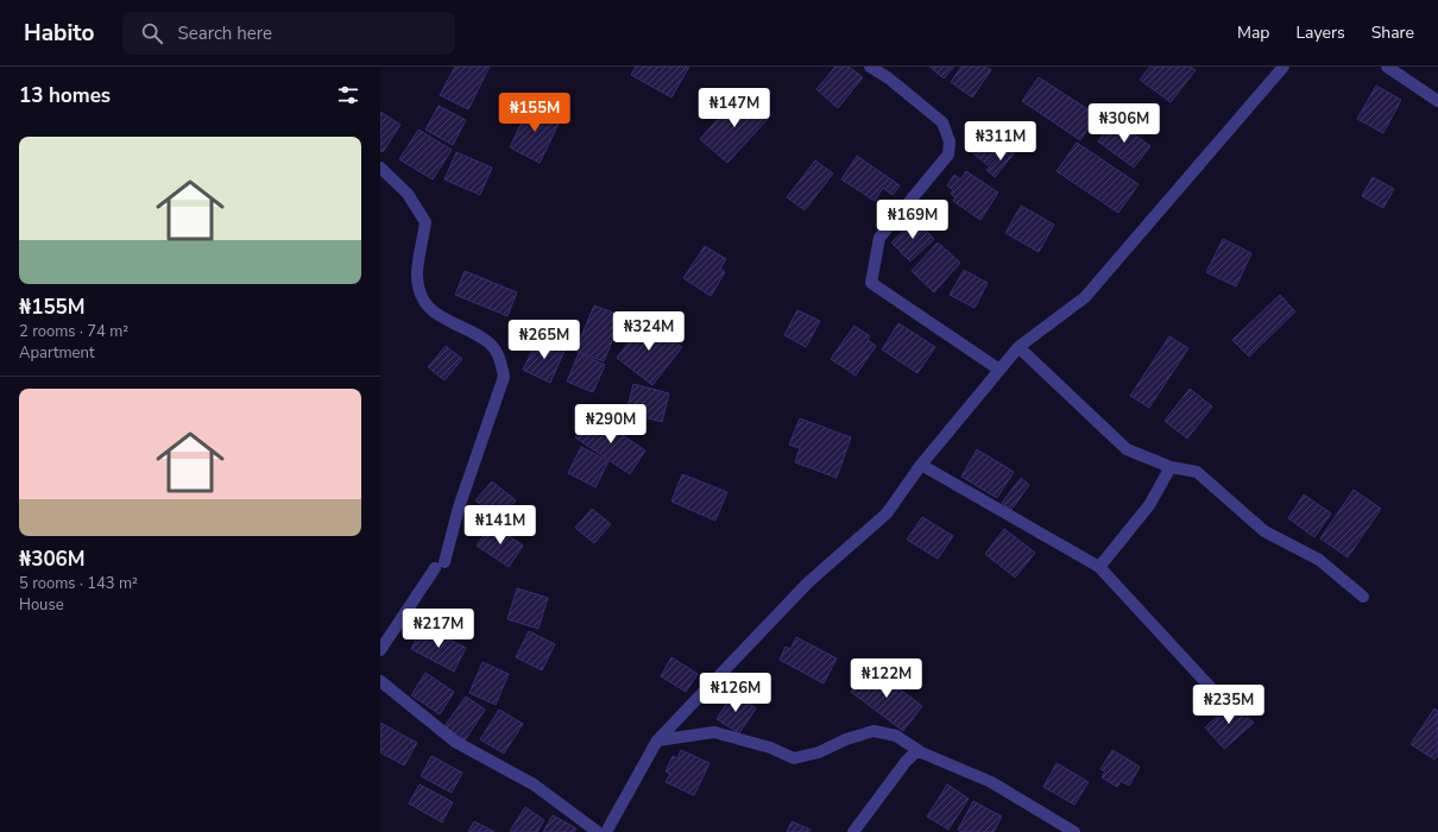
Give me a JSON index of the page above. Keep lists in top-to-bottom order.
{
  "page": {
    "header": "Habito",
    "search": "Search here",
    "nav": ["Map", "Layers", "Share"],
    "heading": "13 homes",
    "price": [
      "₦147M",
      "₦155M",
      "₦306M",
      "₦311M",
      "₦169M",
      "₦324M",
      "₦265M",
      "₦290M",
      "₦141M",
      "₦217M",
      "₦122M",
      "₦126M",
      "₦235M"
    ],
    "list": [
      {
        "name": "₦155M",
        "note": "2 rooms · 74 m² · Apartment"
      },
      {
        "name": "₦306M",
        "note": "5 rooms · 143 m² · House"
      }
    ]
  }
}
